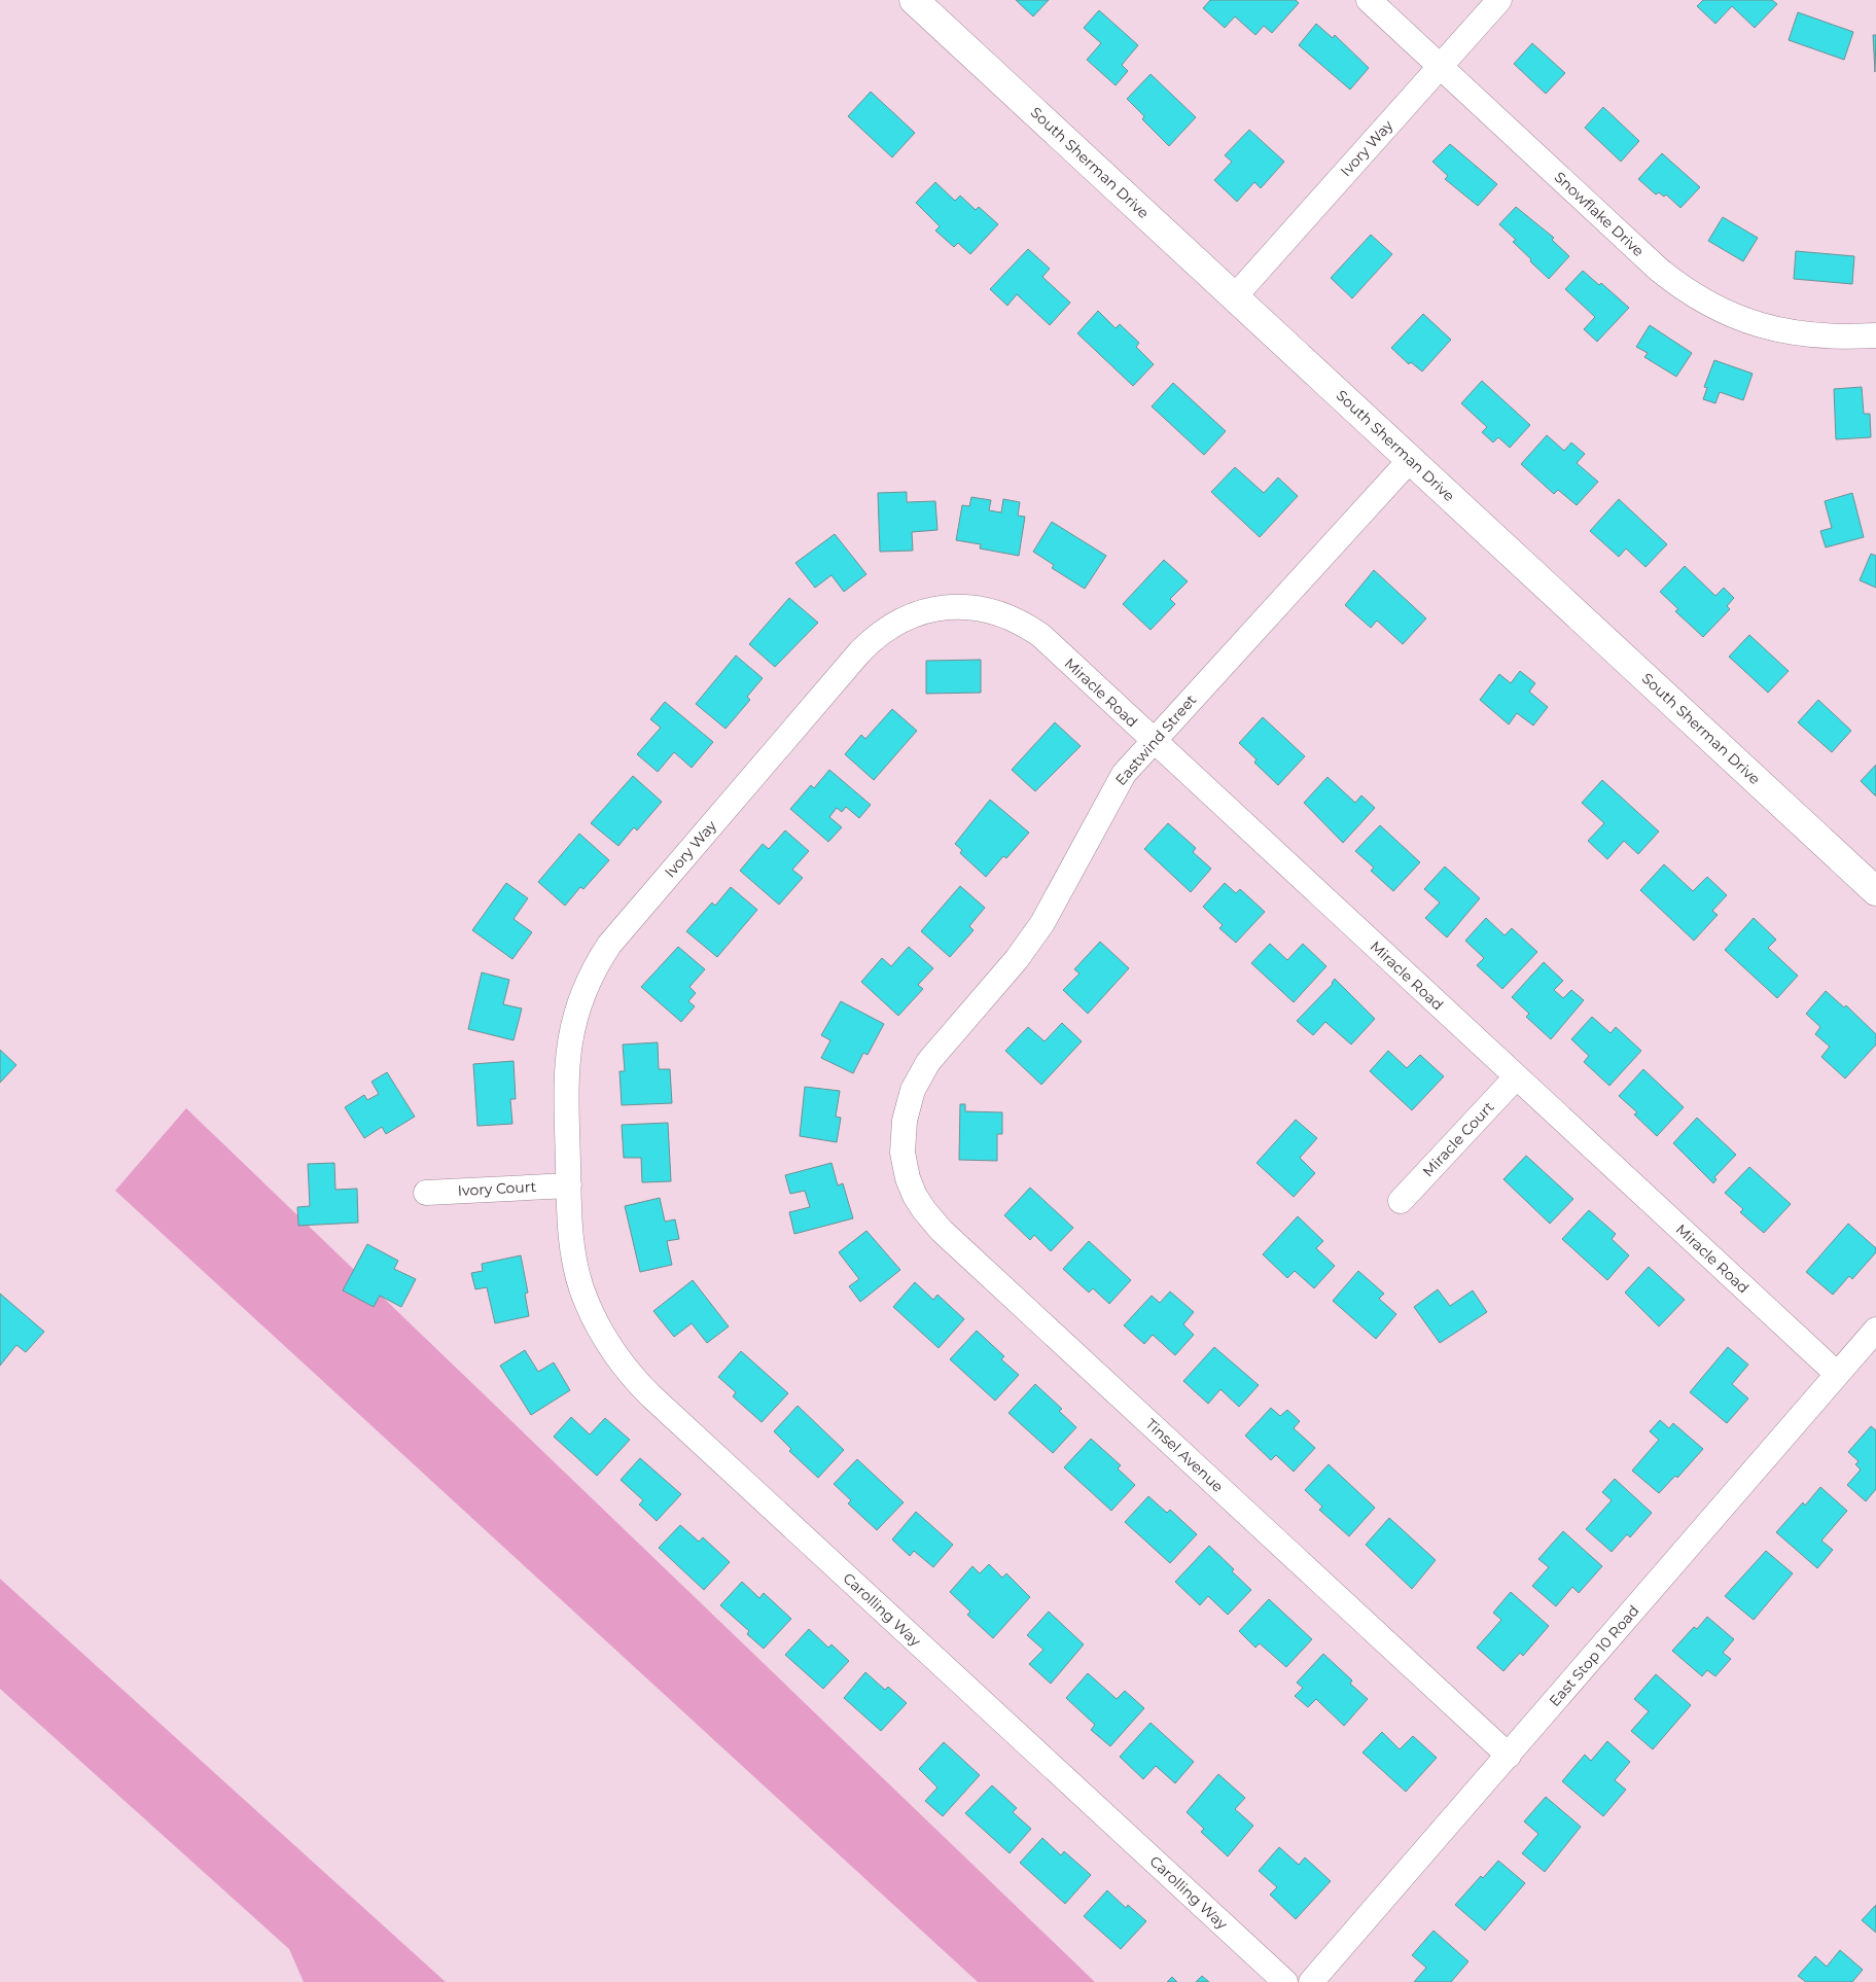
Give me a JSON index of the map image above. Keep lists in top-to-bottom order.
{
  "streets": {
    "street": [
      "Ivory Way",
      "South Sherman Drive",
      "Snowflake Drive",
      "Miracle Road",
      "Eastwind Street",
      "Miracle Court",
      "Ivory Court",
      "Tinsel Avenue",
      "Carolling Way",
      "East Stop 10 Road"
    ]
  },
  "crossings": [
    ["Ivory Way", "South Sherman Drive"],
    ["Ivory Way", "Snowflake Drive"],
    ["Ivory Way", "Miracle Road"],
    ["Ivory Way", "Ivory Court"],
    ["Ivory Way", "Carolling Way"],
    ["South Sherman Drive", "Eastwind Street"],
    ["Miracle Road", "Eastwind Street"],
    ["Miracle Road", "Miracle Court"],
    ["Miracle Road", "East Stop 10 Road"],
    ["Eastwind Street", "Tinsel Avenue"],
    ["Ivory Court", "Carolling Way"],
    ["Tinsel Avenue", "East Stop 10 Road"]
  ]
}
